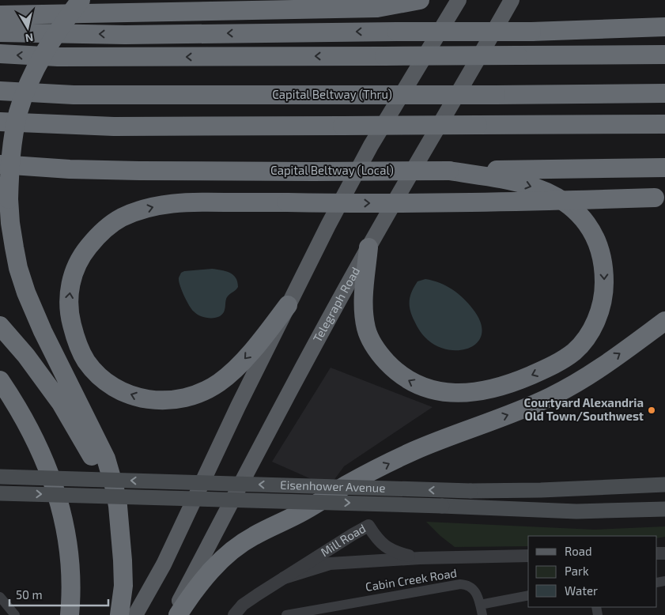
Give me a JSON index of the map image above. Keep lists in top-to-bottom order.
{
  "streets": {
    "highway": ["Capital Beltway (Thru)", "Capital Beltway (Local)"],
    "main road": ["Telegraph Road", "Eisenhower Avenue"],
    "street": ["Mill Road", "Cabin Creek Road"]
  },
  "places": ["Courtyard Alexandria Old Town/Southwest"],
  "legend": ["Road", "Park", "Water"],
  "scale_bar": "50 m",
  "north": "bottom"
}
